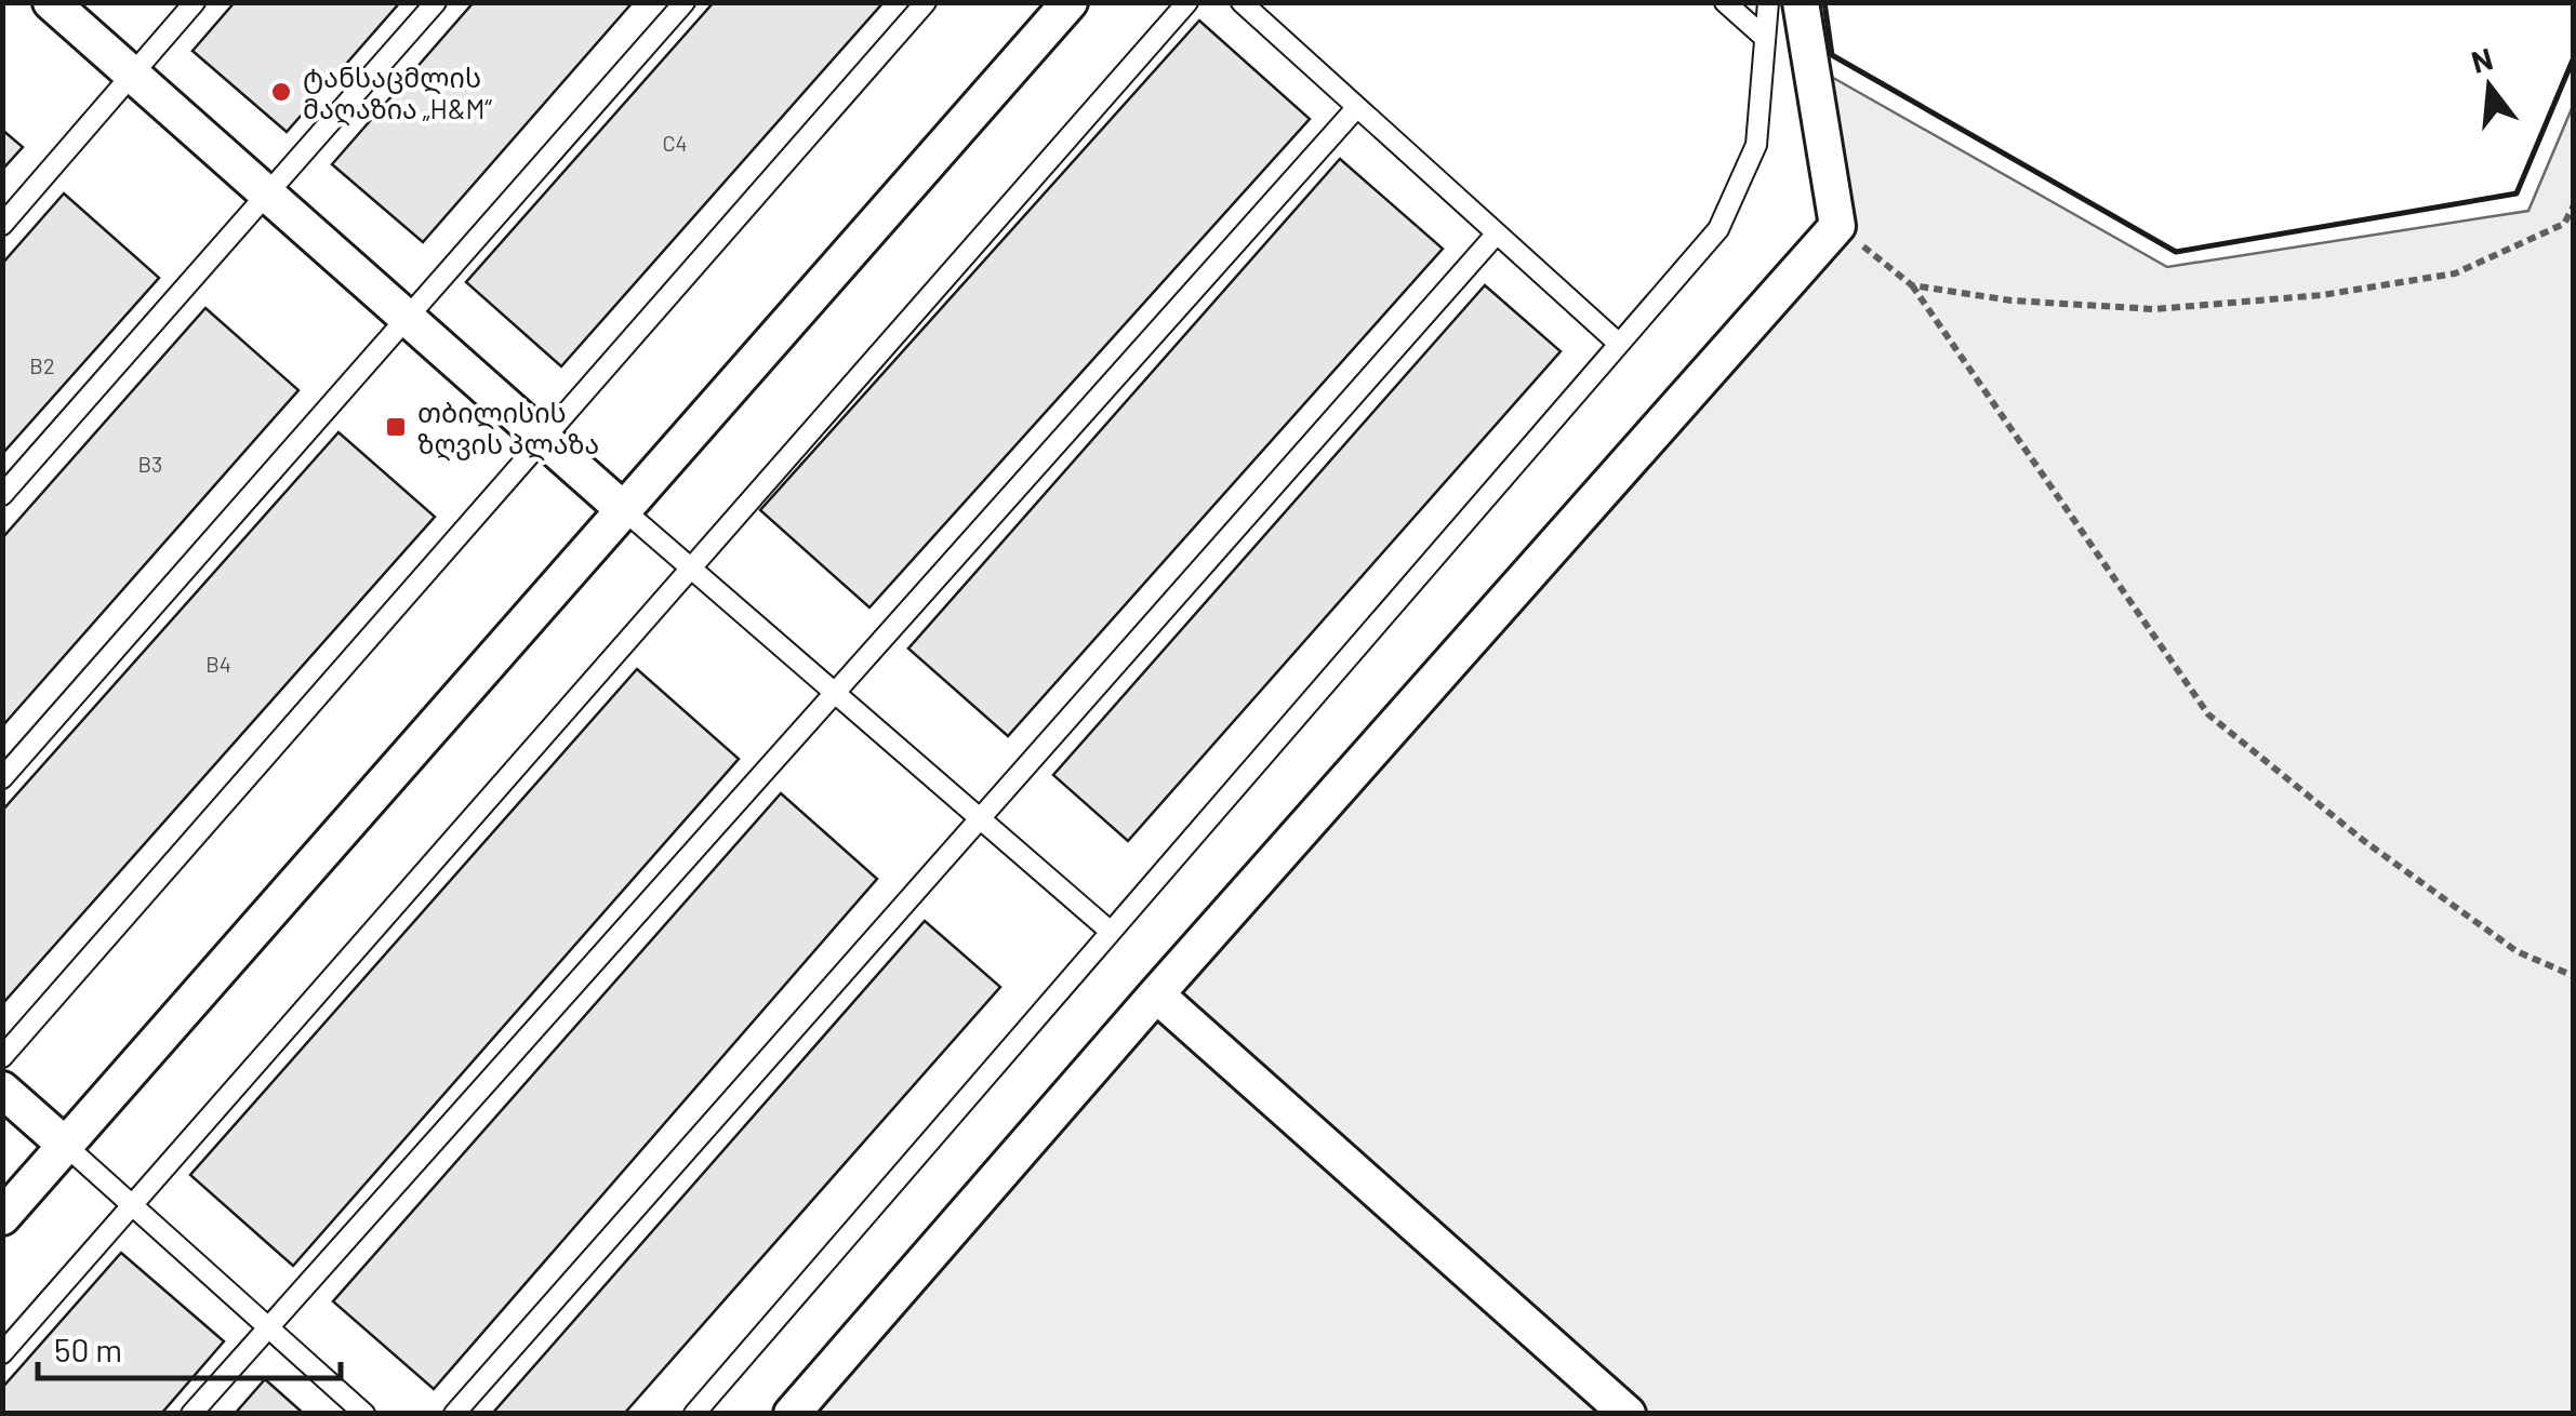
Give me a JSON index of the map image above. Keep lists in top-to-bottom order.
{
  "places": {
    "other": ["ტანსაცმლის მაღაზია „H&M“"],
    "transit": ["თბილისის ზღვის პლაზა"]
  },
  "house_numbers": [
    "C4",
    "B2",
    "B3",
    "B4"
  ],
  "scale_bar": "50 m",
  "north": "top"
}
